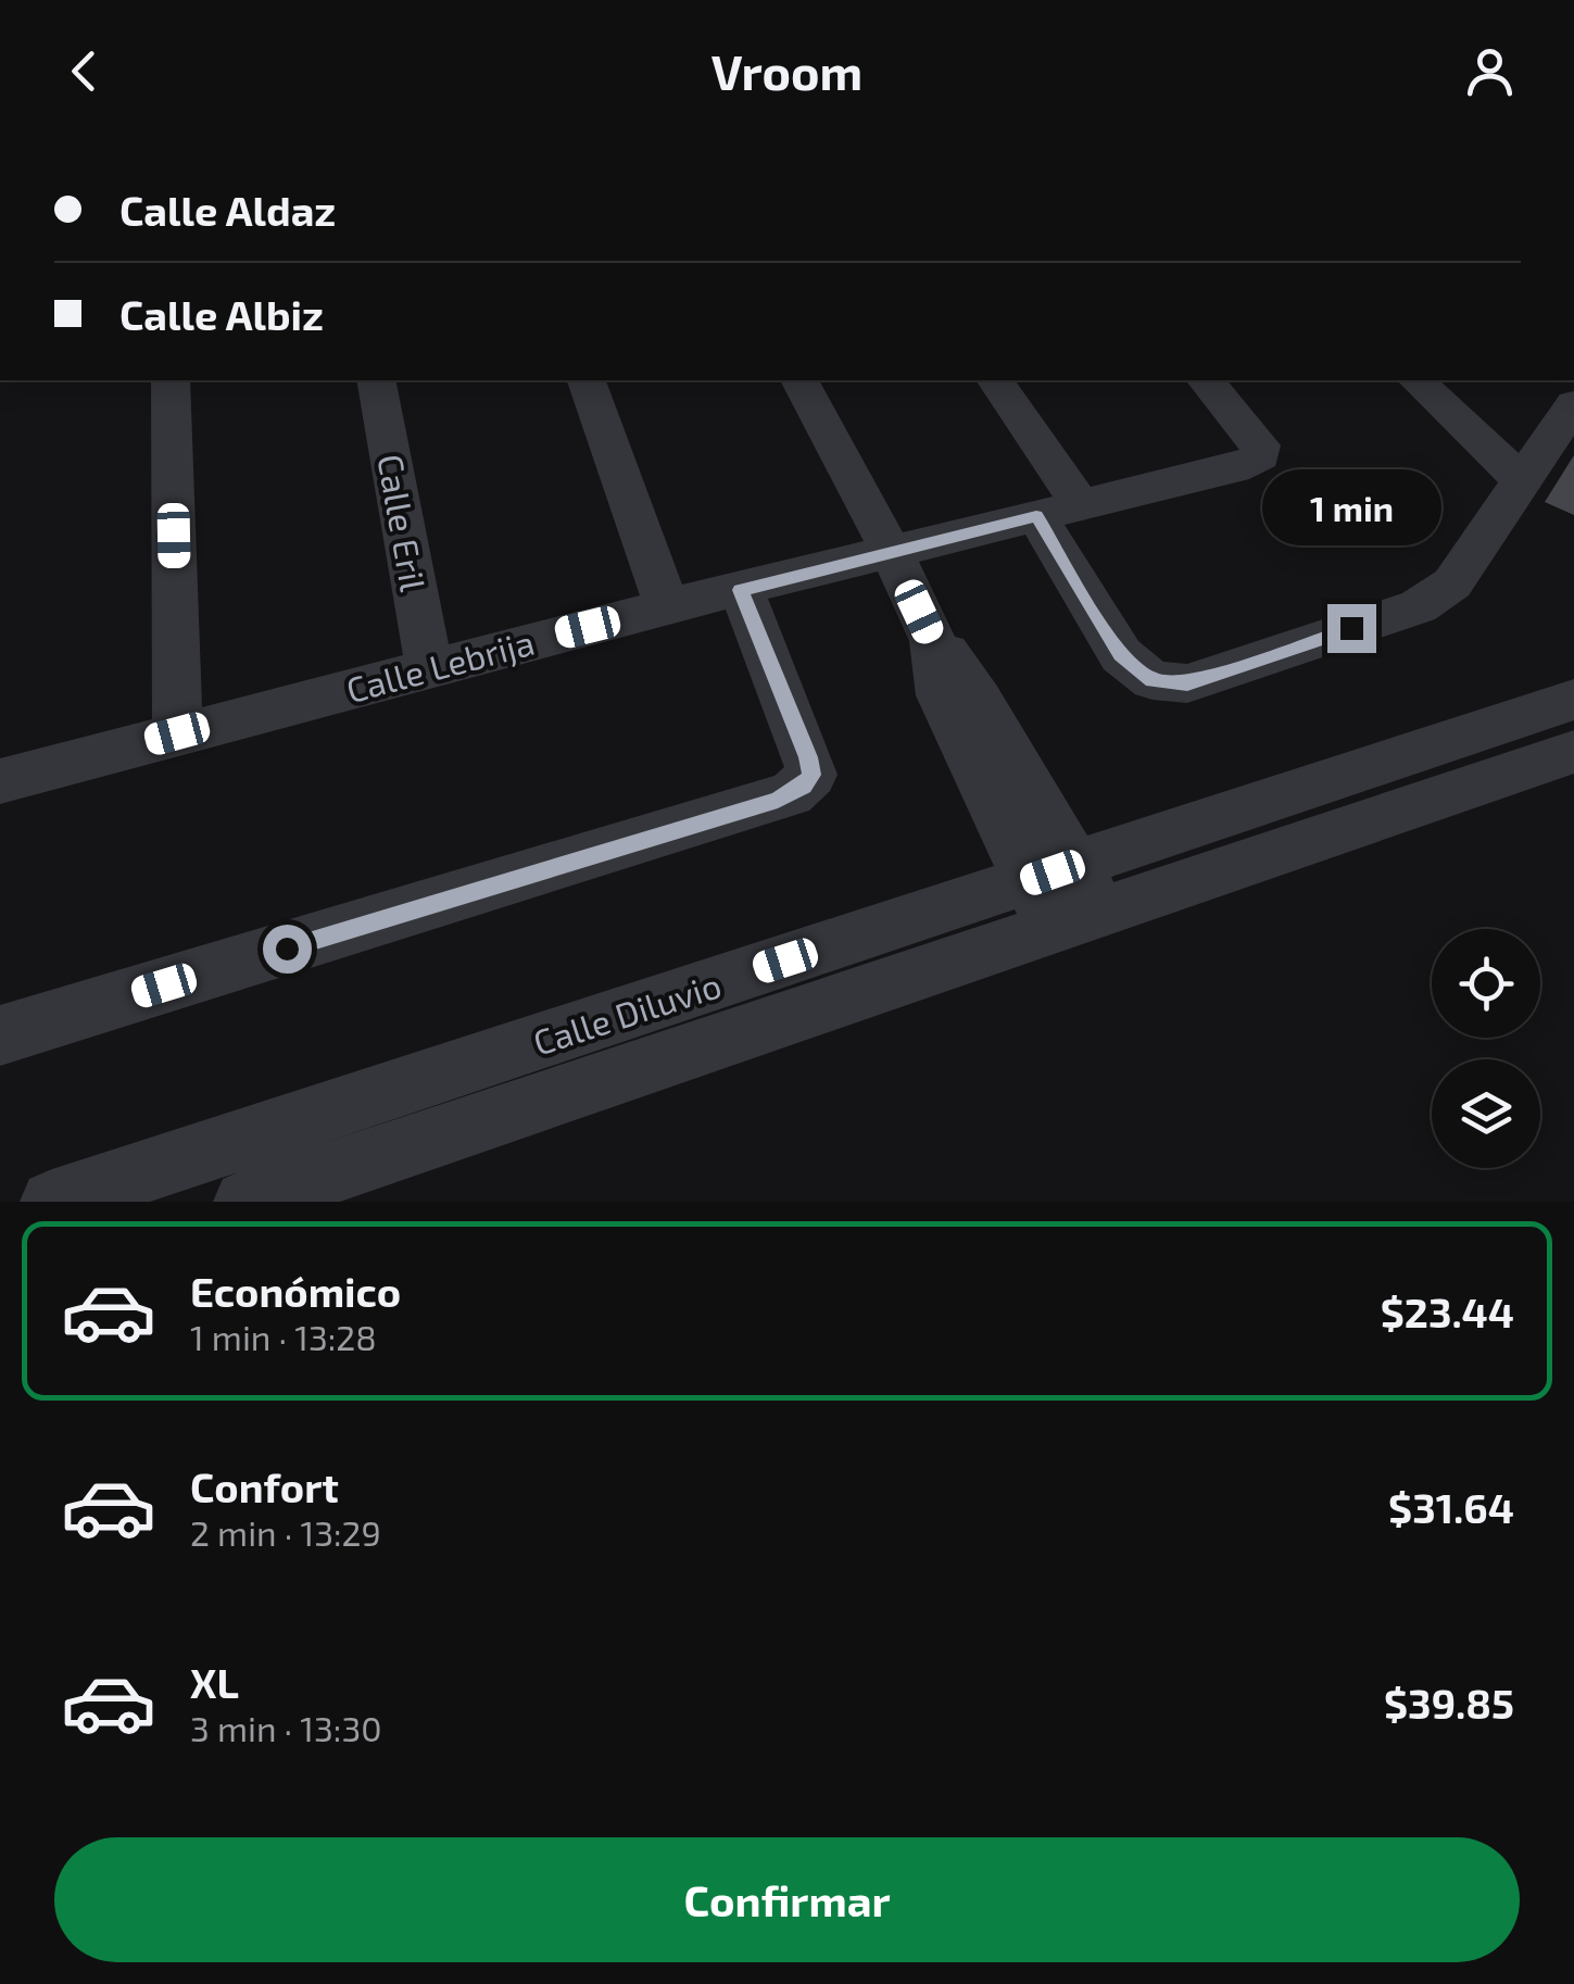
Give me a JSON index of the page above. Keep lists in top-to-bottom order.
{
  "streets": {
    "street": ["Calle Eril", "Calle Lebrija", "Calle Diluvio"]
  },
  "crossings": [
    ["Calle Eril", "Calle Lebrija"]
  ],
  "page": {
    "header": "Vroom",
    "banner": ["Calle Aldaz", "Calle Albiz"],
    "bubble": "1 min",
    "list": [
      {
        "name": "Económico",
        "note": "1 min · 13:28",
        "value": "$23.44"
      },
      {
        "name": "Confort",
        "note": "2 min · 13:29",
        "value": "$31.64"
      },
      {
        "name": "XL",
        "note": "3 min · 13:30",
        "value": "$39.85"
      }
    ],
    "buttons": "Confirmar"
  }
}
